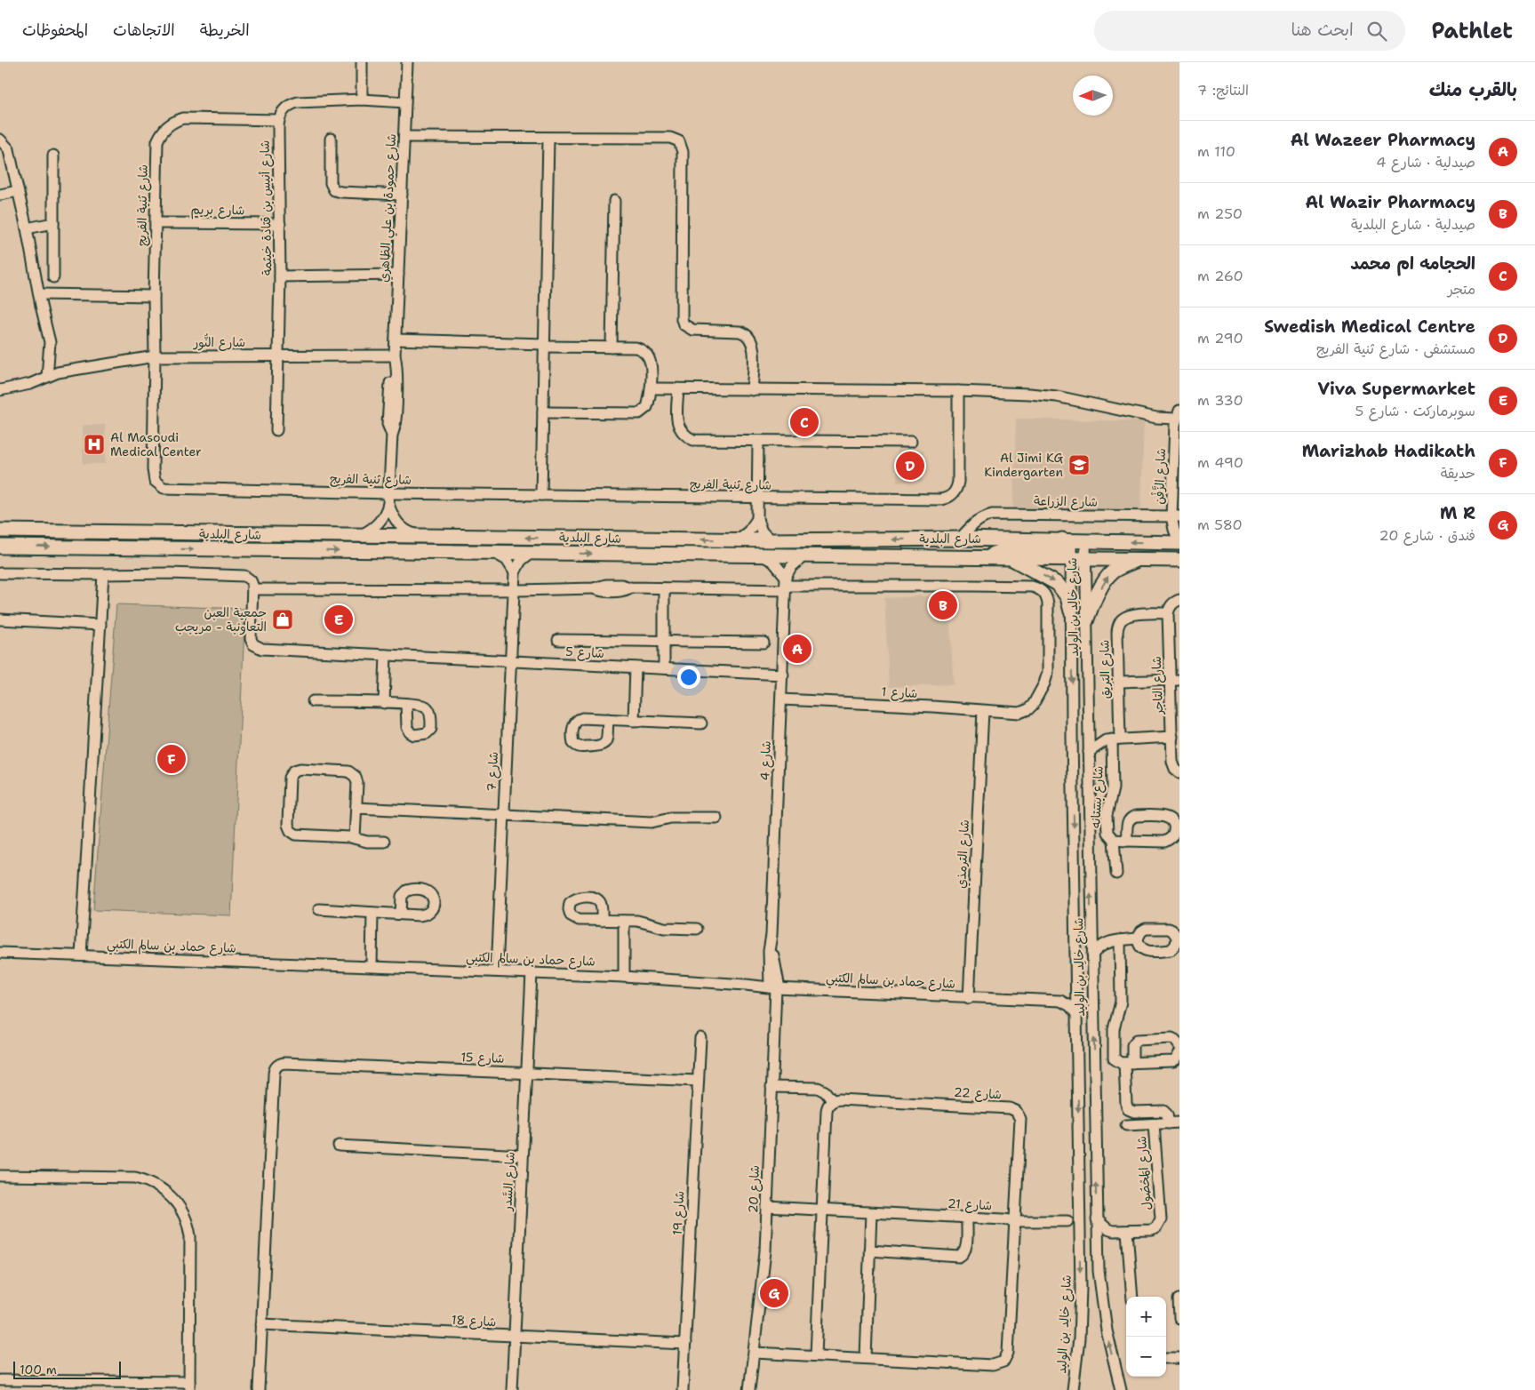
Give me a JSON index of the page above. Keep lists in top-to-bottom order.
{
  "streets": {
    "main road": ["شارع البلدية"],
    "street": [
      "شارع ثنية الفريج",
      "شارع أنيس بن قتادة خيثمة",
      "شارع حمودة بن علي الظاهري",
      "شارع بريم",
      "شارع النُّور",
      "شارع الزَّفْن",
      "شارع الزراعة",
      "شارع خالِد بن الوليد",
      "شارع 5",
      "شارع البَريق",
      "شارع التاجر",
      "شارع 1",
      "شارع 4",
      "شارع 7",
      "شارع بستانه",
      "شارع الترمذي",
      "شارع حماد بن سالم الكتبي",
      "شارع 15",
      "شارع 22",
      "شارع المَحْصُول",
      "شارع السَّدر",
      "شارع 20",
      "شارع 21",
      "شارع 19",
      "شارع 18"
    ]
  },
  "crossings": [
    ["شارع ثنية الفريج", "شارع أنيس بن قتادة خيثمة"],
    ["شارع ثنية الفريج", "شارع حمودة بن علي الظاهري"],
    ["شارع ثنية الفريج", "شارع بريم"],
    ["شارع ثنية الفريج", "شارع النُّور"],
    ["شارع أنيس بن قتادة خيثمة", "شارع بريم"],
    ["شارع أنيس بن قتادة خيثمة", "شارع النُّور"],
    ["شارع حمودة بن علي الظاهري", "شارع النُّور"],
    ["شارع حمودة بن علي الظاهري", "شارع البلدية"],
    ["شارع الزَّفْن", "شارع الزراعة"],
    ["شارع الزَّفْن", "شارع البلدية"],
    ["شارع الزراعة", "شارع البلدية"],
    ["شارع البلدية", "شارع خالِد بن الوليد"],
    ["شارع 5", "شارع 4"],
    ["شارع 5", "شارع 7"],
    ["شارع البَريق", "شارع التاجر"],
    ["شارع البَريق", "شارع بستانه"],
    ["شارع 1", "شارع 4"],
    ["شارع 1", "شارع الترمذي"],
    ["شارع 4", "شارع حماد بن سالم الكتبي"],
    ["شارع 4", "شارع 20"],
    ["شارع 7", "شارع حماد بن سالم الكتبي"],
    ["شارع الترمذي", "شارع حماد بن سالم الكتبي"],
    ["شارع حماد بن سالم الكتبي", "شارع السَّدر"],
    ["شارع حماد بن سالم الكتبي", "شارع 20"],
    ["شارع 15", "شارع السَّدر"],
    ["شارع 15", "شارع 19"],
    ["شارع 15", "شارع 18"],
    ["شارع 22", "شارع 20"],
    ["شارع 22", "شارع 21"],
    ["شارع السَّدر", "شارع 18"],
    ["شارع 20", "شارع 21"],
    ["شارع 19", "شارع 18"]
  ],
  "places": {
    "hospital": ["Al Masoudi Medical Center"],
    "school or university": ["Al Jimi KG Kindergarten"],
    "shop": ["جمعية العبن التعاونبة - مريجب"]
  },
  "scale_bar": "100 m",
  "north": "left",
  "page": {
    "header": "Pathlet",
    "search": "ابحث هنا",
    "nav": ["الخريطة", "الاتجاهات", "المحفوظات"],
    "heading": ["بالقرب منك", "النتائج: 7"],
    "list": [
      {
        "mark": "A",
        "name": "Al Wazeer Pharmacy",
        "note": "صيدلية · شارع 4",
        "value": "110 m"
      },
      {
        "mark": "B",
        "name": "Al Wazir Pharmacy",
        "note": "صيدلية · شارع البلدية",
        "value": "250 m"
      },
      {
        "mark": "C",
        "name": "الحجامه ام محمد",
        "note": "متجر",
        "value": "260 m"
      },
      {
        "mark": "D",
        "name": "Swedish Medical Centre",
        "note": "مستشفى · شارع ثنية الفريج",
        "value": "290 m"
      },
      {
        "mark": "E",
        "name": "Viva Supermarket",
        "note": "سوبرماركت · شارع 5",
        "value": "330 m"
      },
      {
        "mark": "F",
        "name": "Marizhab Hadikath",
        "note": "حديقة",
        "value": "490 m"
      },
      {
        "mark": "G",
        "name": "M R",
        "note": "فندق · شارع 20",
        "value": "580 m"
      }
    ],
    "pins": [
      "C",
      "D",
      "B",
      "E",
      "A",
      "F",
      "G"
    ],
    "map_buttons": ["+", "−"],
    "scale": "100 m"
  }
}
